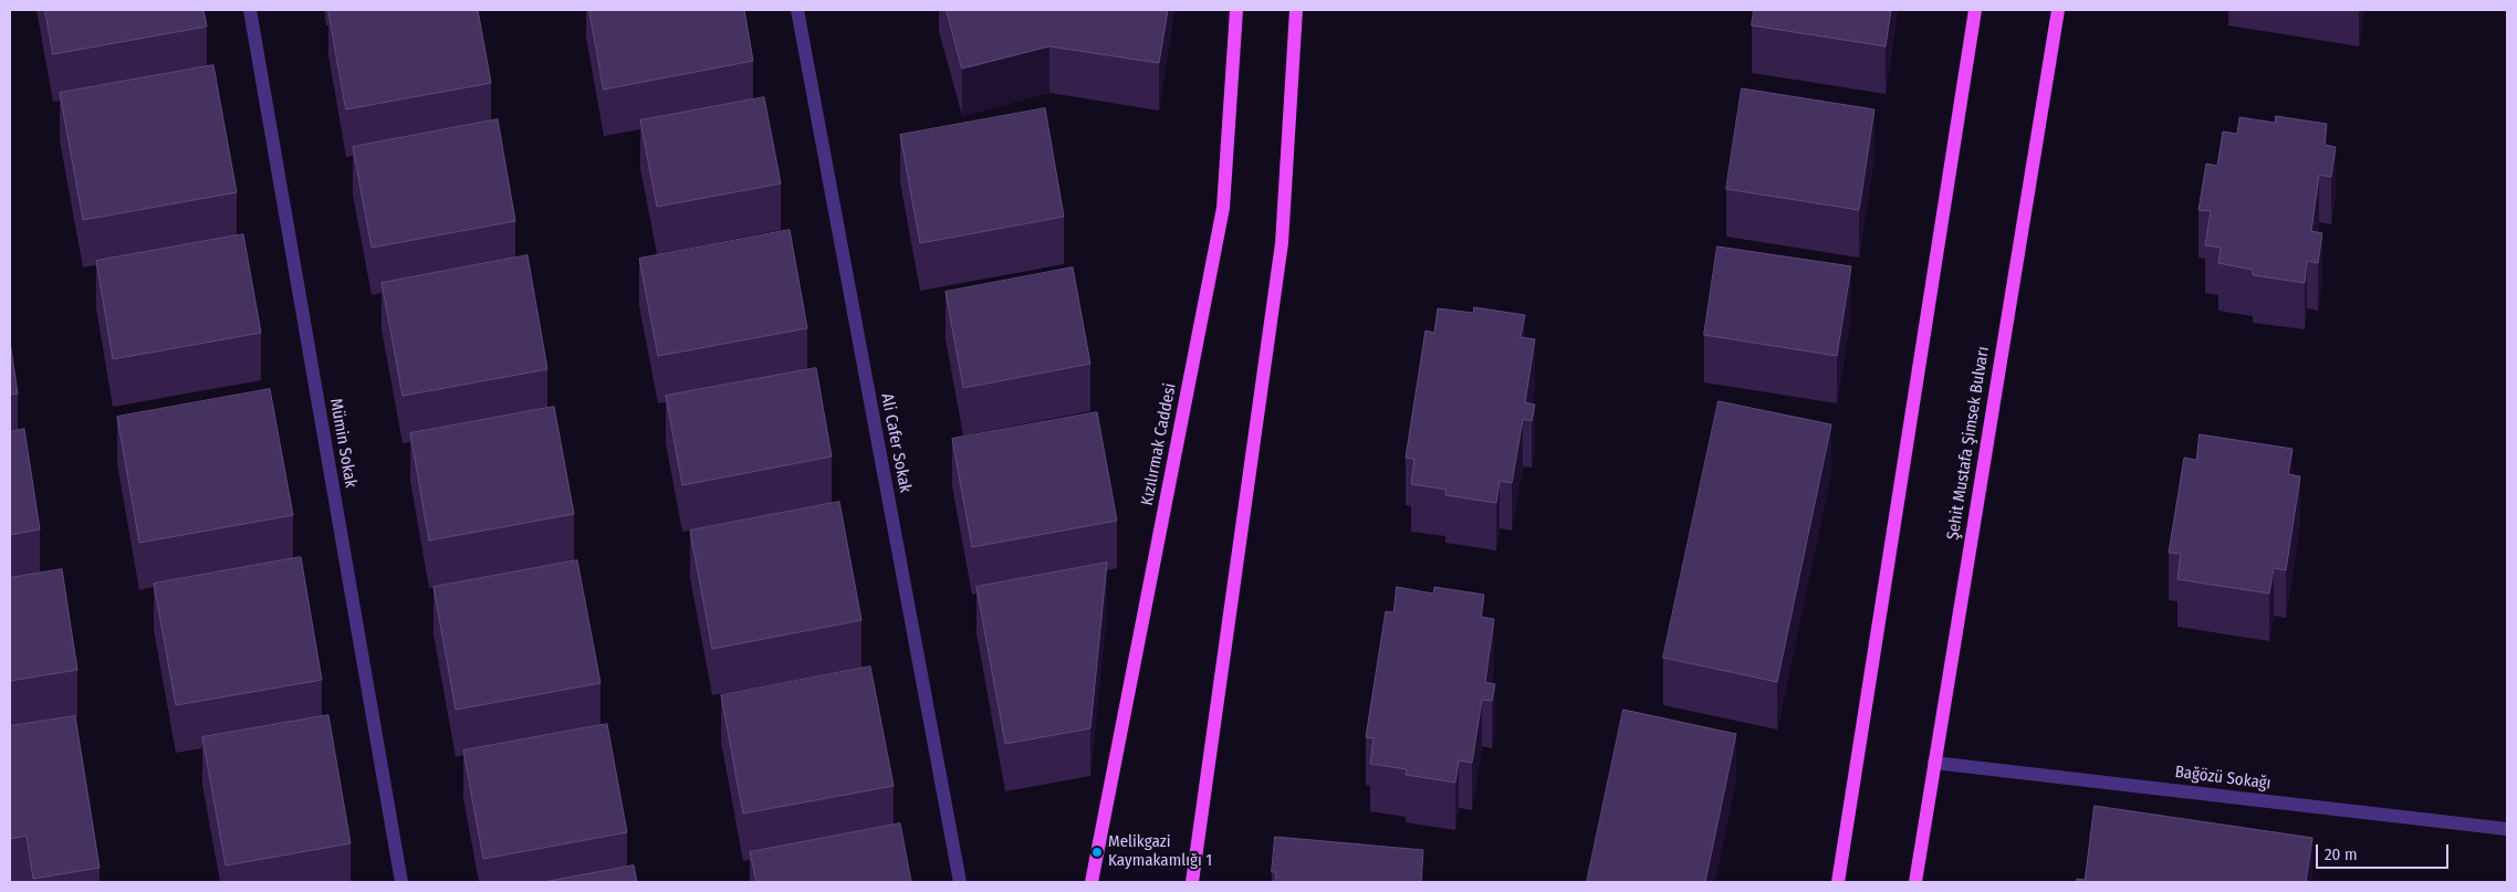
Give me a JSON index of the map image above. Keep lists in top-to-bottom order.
{
  "streets": {
    "main road": ["Şehit Mustafa Şimsek Bulvarı", "Kızılırmak Caddesi"],
    "street": ["Mümin Sokak", "Ali Cafer Sokak", "Bağözü Sokağı"]
  },
  "crossings": [
    ["Şehit Mustafa Şimsek Bulvarı", "Bağözü Sokağı"]
  ],
  "places": ["Melikgazi Kaymakamlığı 1"],
  "scale_bar": "20 m"
}
